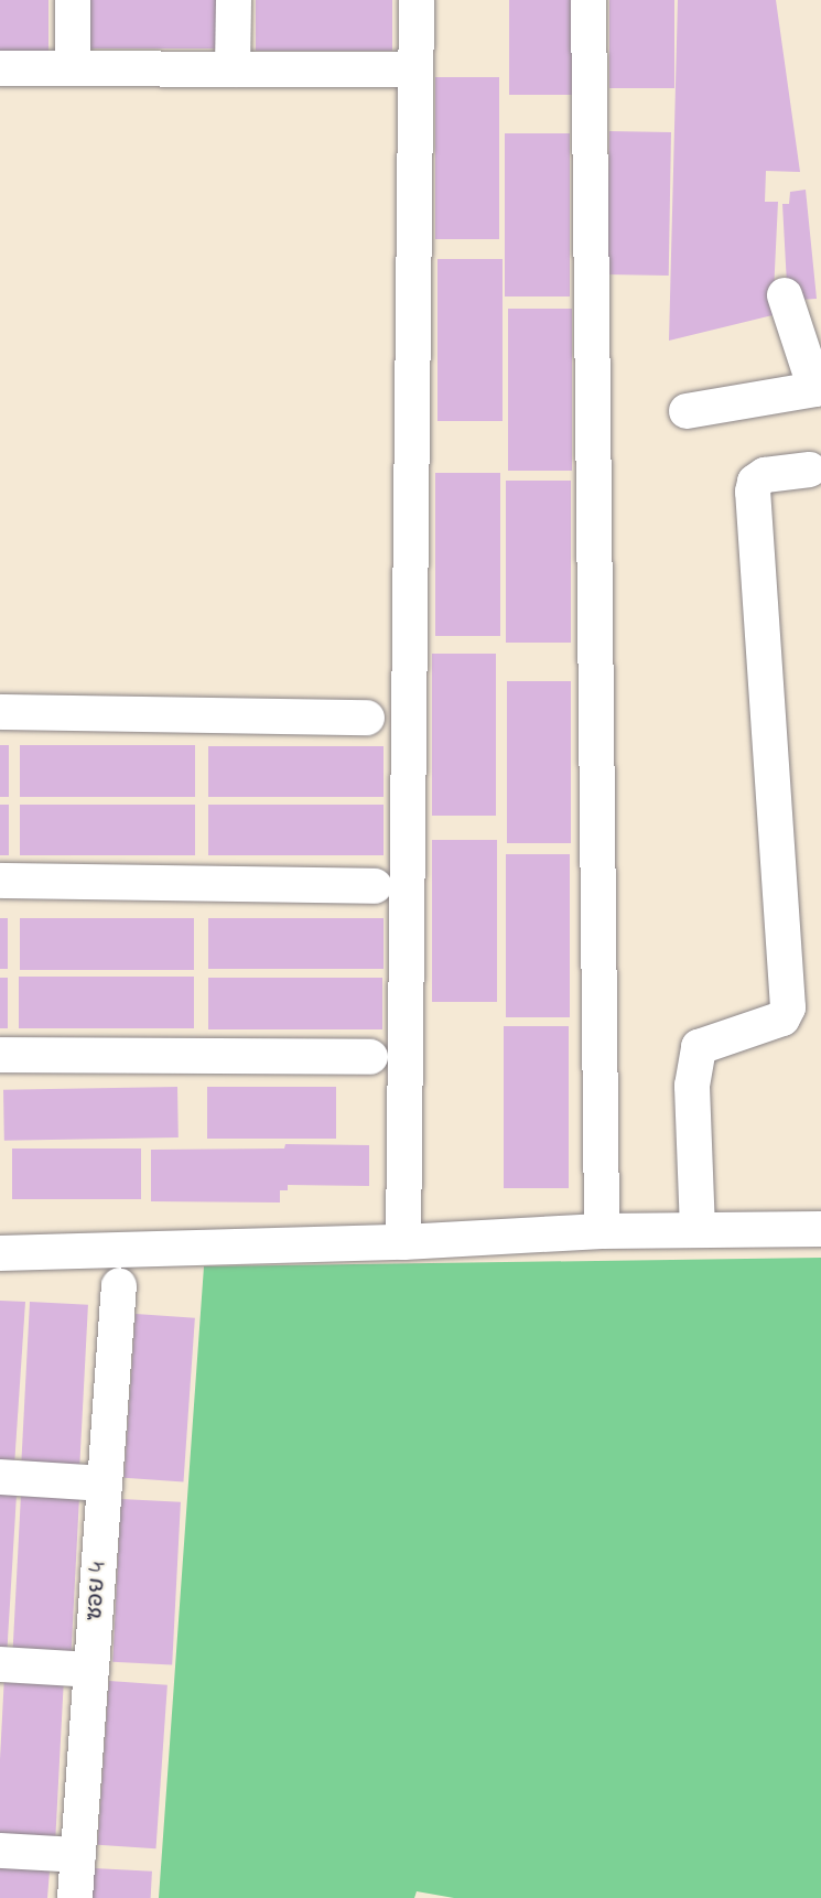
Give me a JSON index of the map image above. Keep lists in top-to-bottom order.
{
  "streets": {
    "street": ["ซอย 4"]
  }
}
